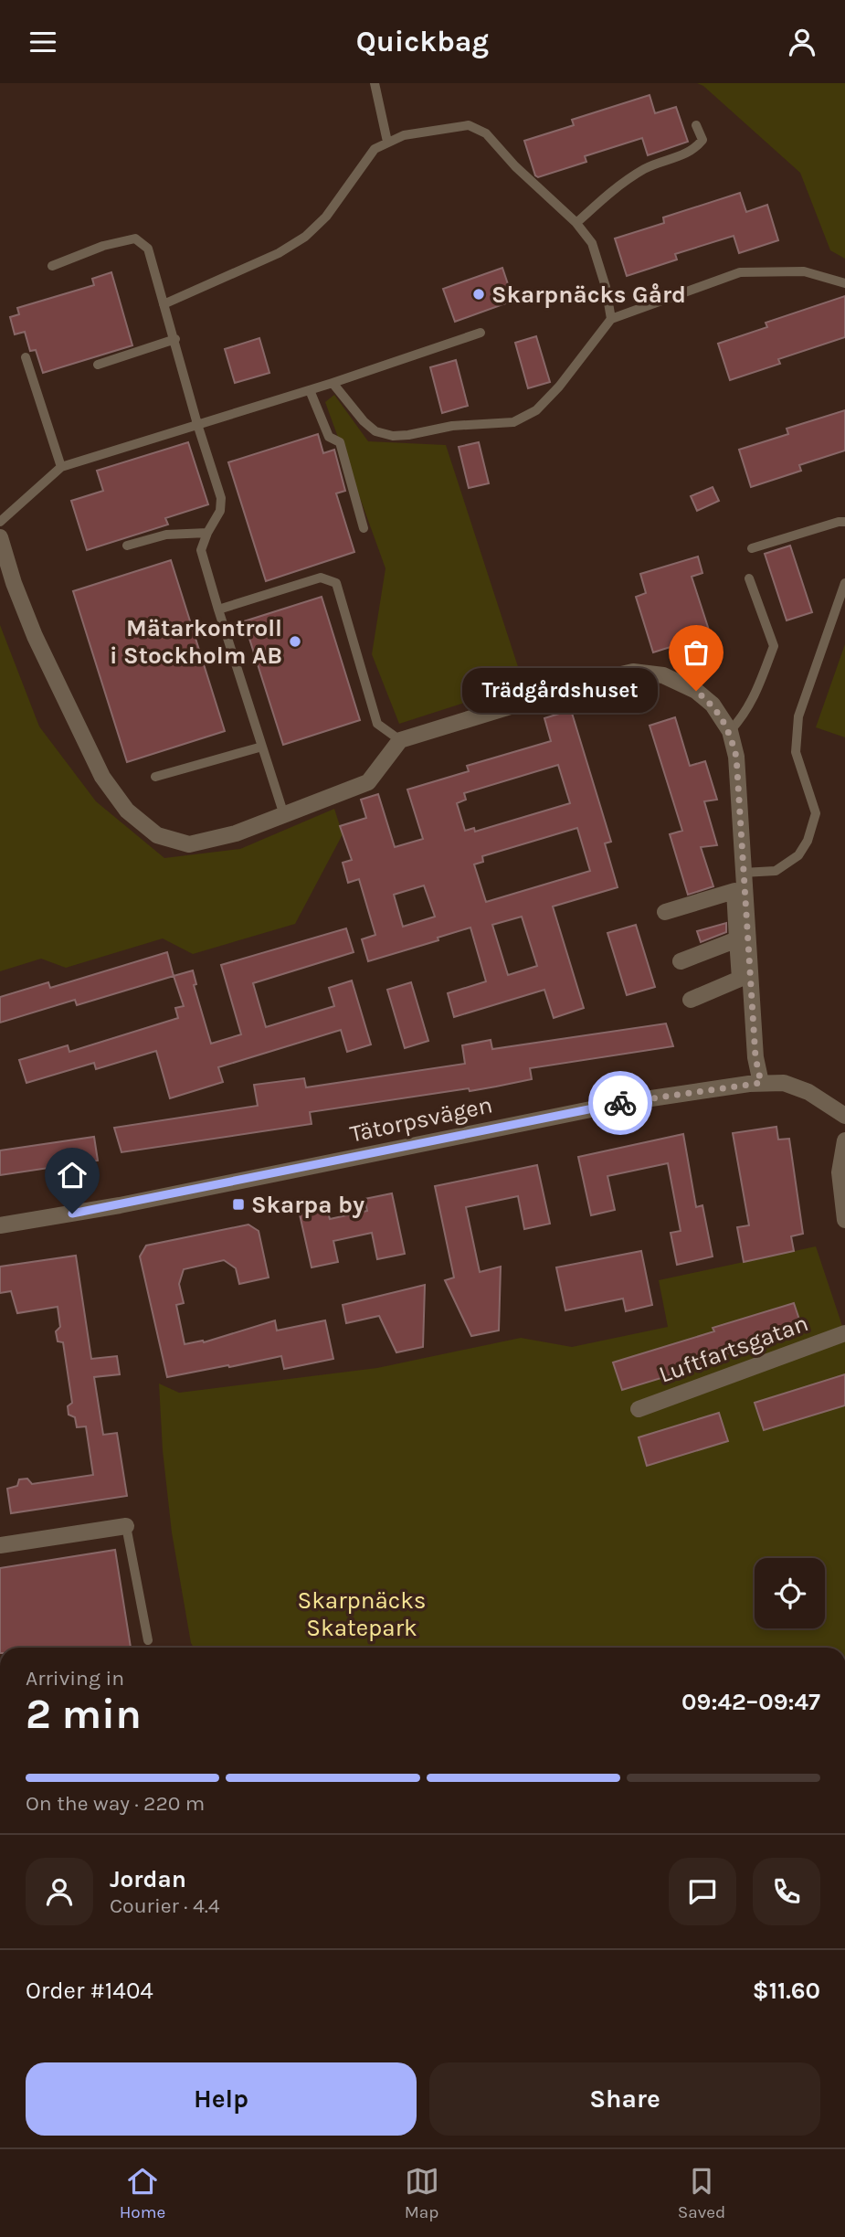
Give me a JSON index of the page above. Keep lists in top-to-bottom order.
{
  "streets": {
    "street": ["Tätorpsvägen", "Luftfartsgatan"]
  },
  "parks": ["Skarpnäcks Skatepark"],
  "places": {
    "other": ["Skarpnäcks Gård", "Mätarkontroll i Stockholm AB", "Trädgårdshuset"],
    "transit": ["Skarpa by"]
  },
  "page": {
    "header": "Quickbag",
    "bubble": "Trädgårdshuset",
    "heading": ["2 min", "Arriving in", "09:42–09:47"],
    "panel": [
      "Jordan",
      "Courier · 4.4",
      "Order #1404",
      "$11.60"
    ],
    "bar": "On the way · 220 m",
    "buttons": ["Help", "Share"],
    "tabs": ["Home", "Map", "Saved"]
  }
}
